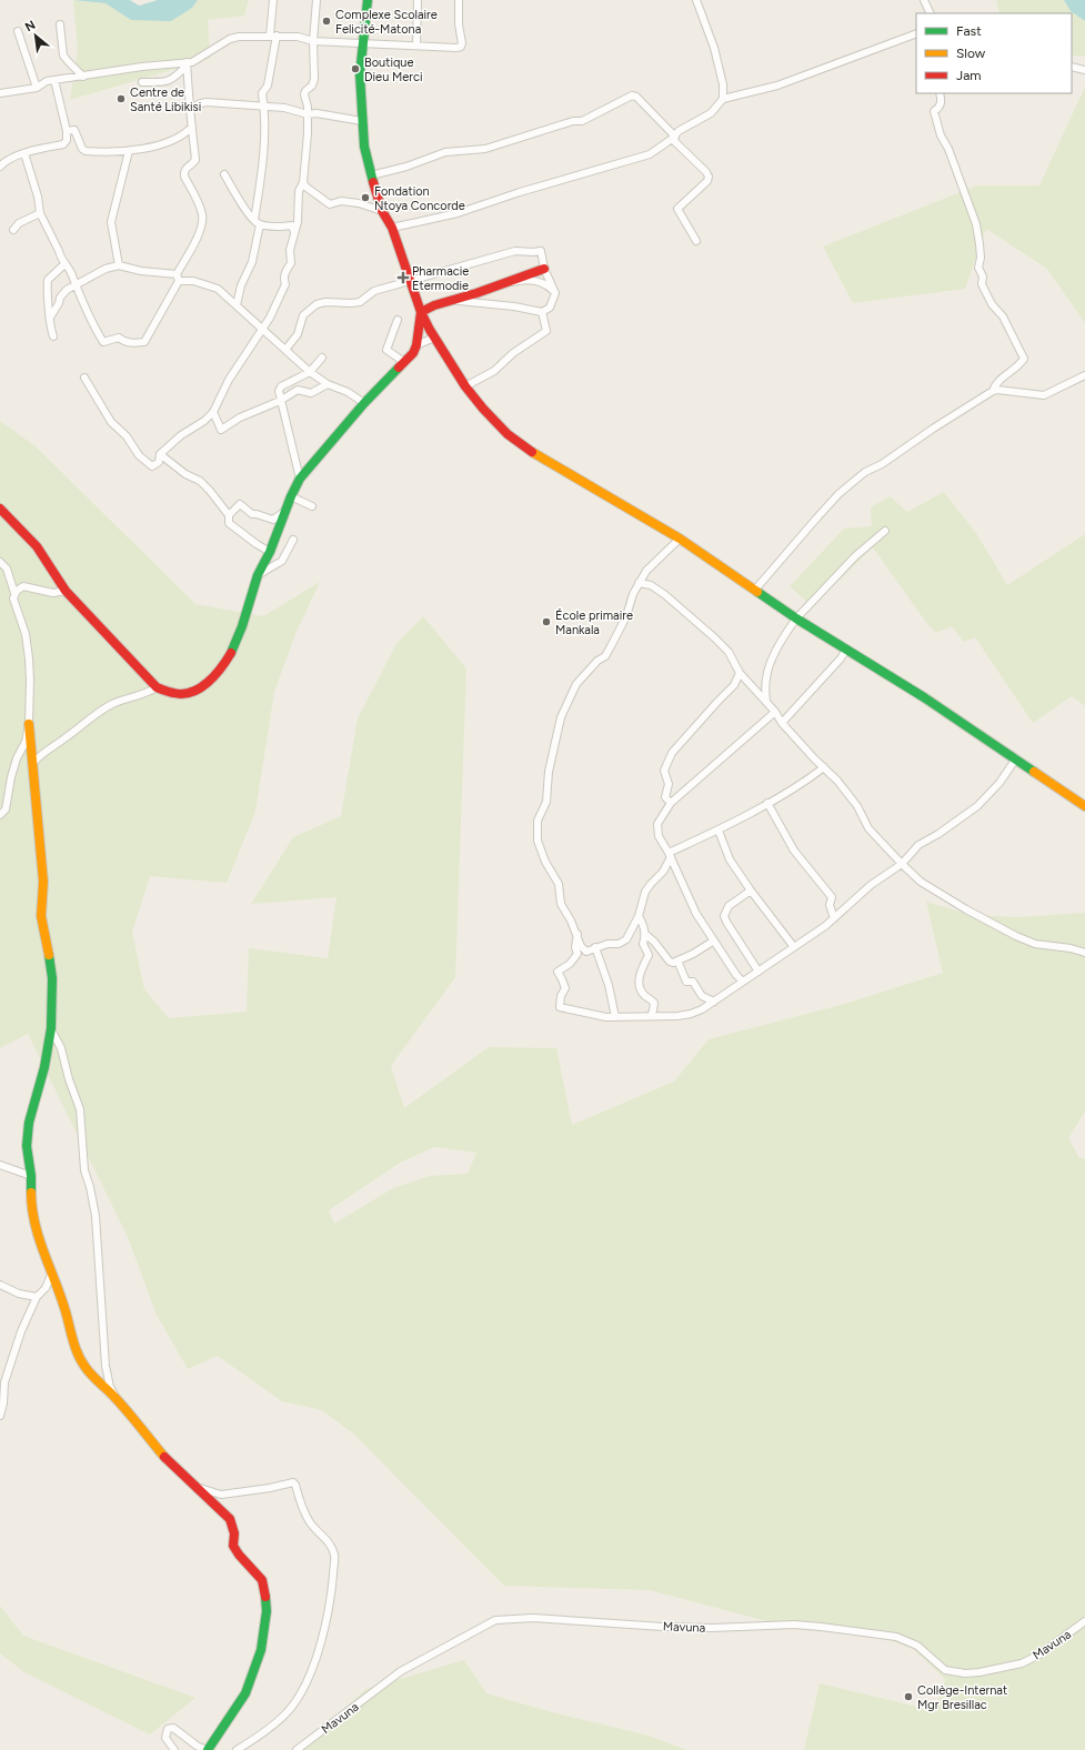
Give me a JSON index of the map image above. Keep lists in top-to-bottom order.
{
  "streets": {
    "street": ["Mavuna"]
  },
  "places": {
    "other": [
      "Complexe Scolaire Felicité-Matona",
      "Boutique Dieu Merci",
      "Centre de Santé Libikisi",
      "Fondation Ntoya Concorde",
      "École primaire Mankala",
      "Collège-Internat Mgr Bresillac"
    ],
    "health": ["Pharmacie Etermodie"]
  },
  "legend": ["Fast", "Slow", "Jam"],
  "north": "top left"
}
